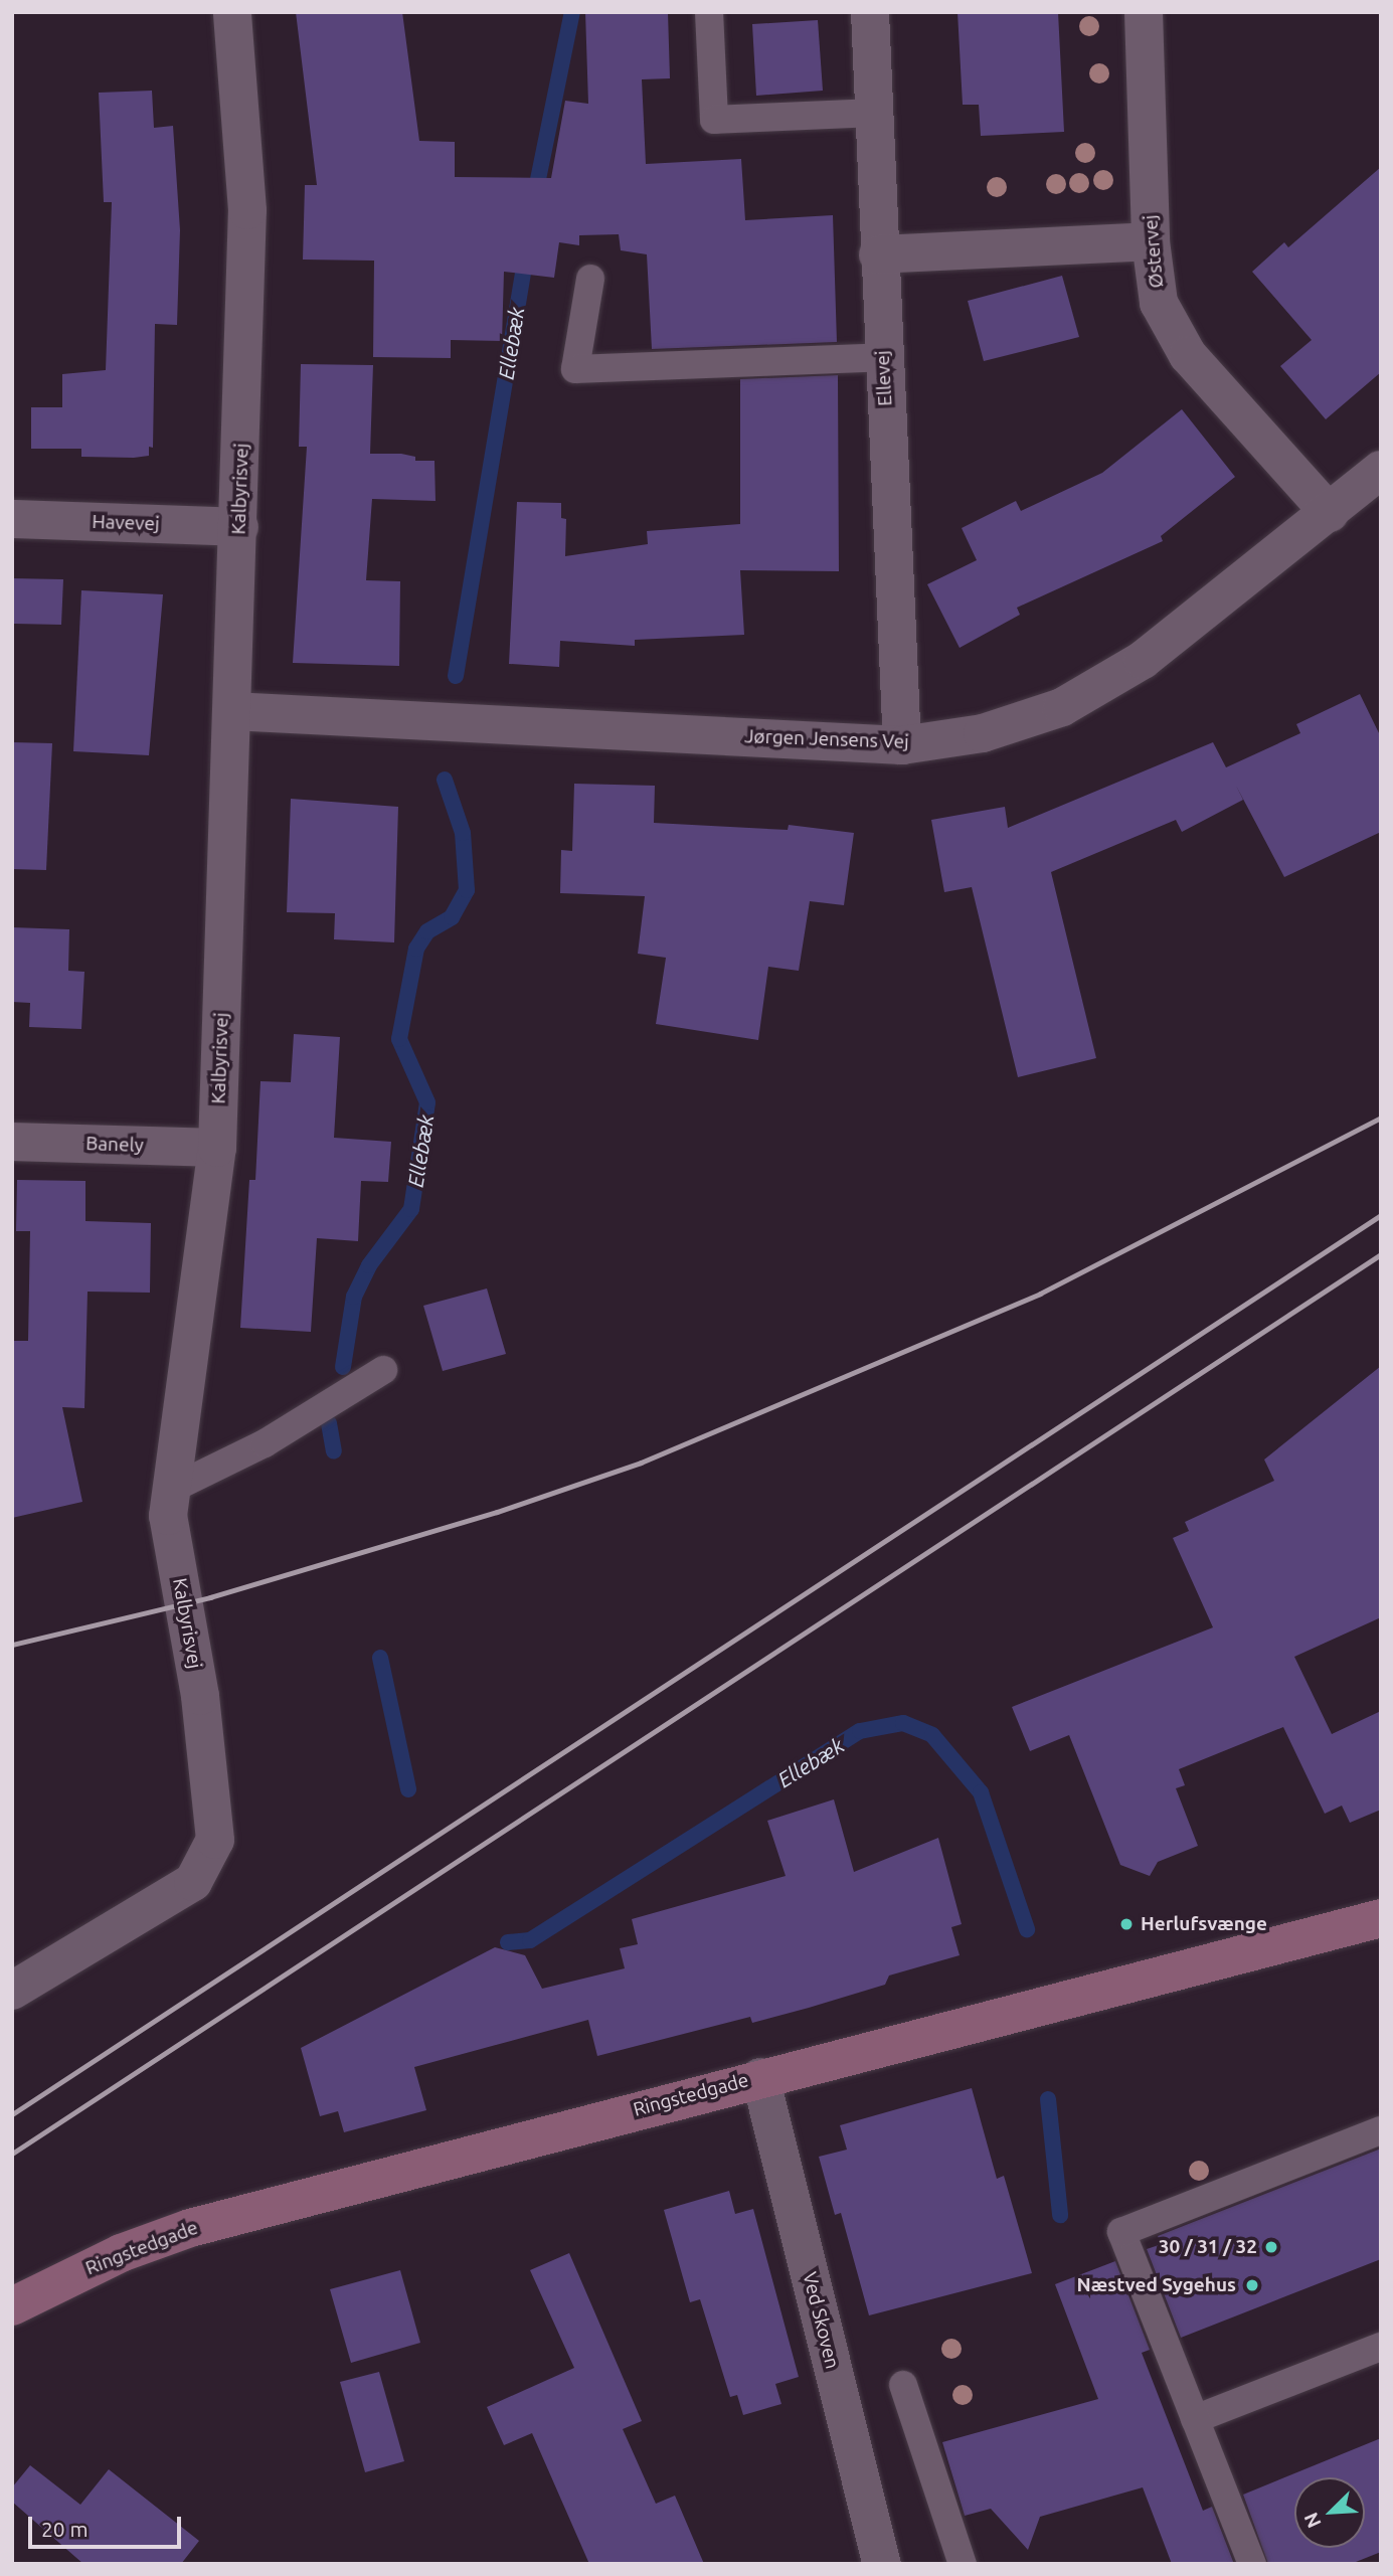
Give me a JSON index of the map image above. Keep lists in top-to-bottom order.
{
  "streets": {
    "street": [
      "Østervej",
      "Ellevej",
      "Kalbyrisvej",
      "Havevej",
      "Jørgen Jensens Vej",
      "Banely",
      "Ringstedgade",
      "Ved Skoven"
    ]
  },
  "crossings": [
    ["Østervej", "Jørgen Jensens Vej"],
    ["Ellevej", "Jørgen Jensens Vej"],
    ["Kalbyrisvej", "Havevej"],
    ["Kalbyrisvej", "Jørgen Jensens Vej"],
    ["Kalbyrisvej", "Banely"],
    ["Ringstedgade", "Ved Skoven"]
  ],
  "water": ["Ellebæk"],
  "places": ["Herlufsvænge", "30 / 31 / 32", "Næstved Sygehus"],
  "scale_bar": "20 m",
  "north": "bottom left"
}
